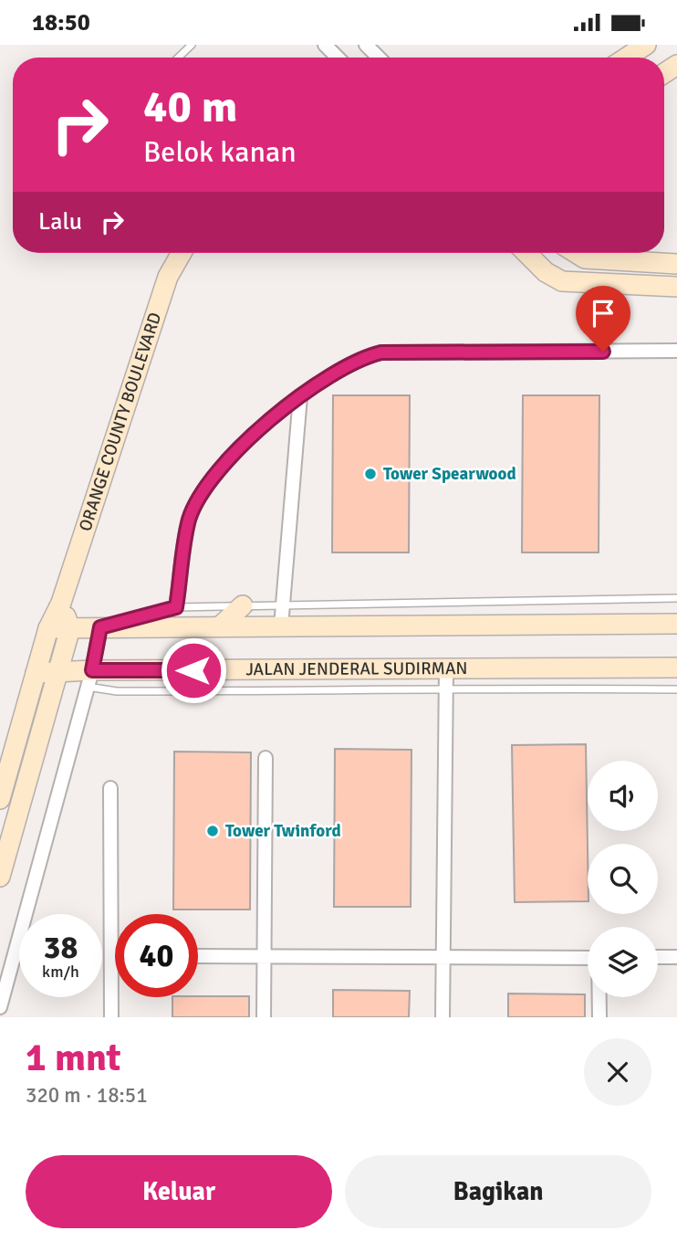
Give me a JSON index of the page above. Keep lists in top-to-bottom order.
{
  "streets": {
    "street": ["ORANGE COUNTY BOULEVARD", "JALAN JENDERAL SUDIRMAN"]
  },
  "crossings": [
    ["ORANGE COUNTY BOULEVARD", "JALAN JENDERAL SUDIRMAN"]
  ],
  "places": ["Tower Spearwood", "Tower Twinford"],
  "page": {
    "status": "18:50",
    "turn": ["40 m", "Belok kanan"],
    "then": "Lalu",
    "speed": "38 km/h",
    "limit": "40",
    "heading": ["1 mnt", "320 m · 18:51"],
    "buttons": ["Keluar", "Bagikan"]
  }
}
